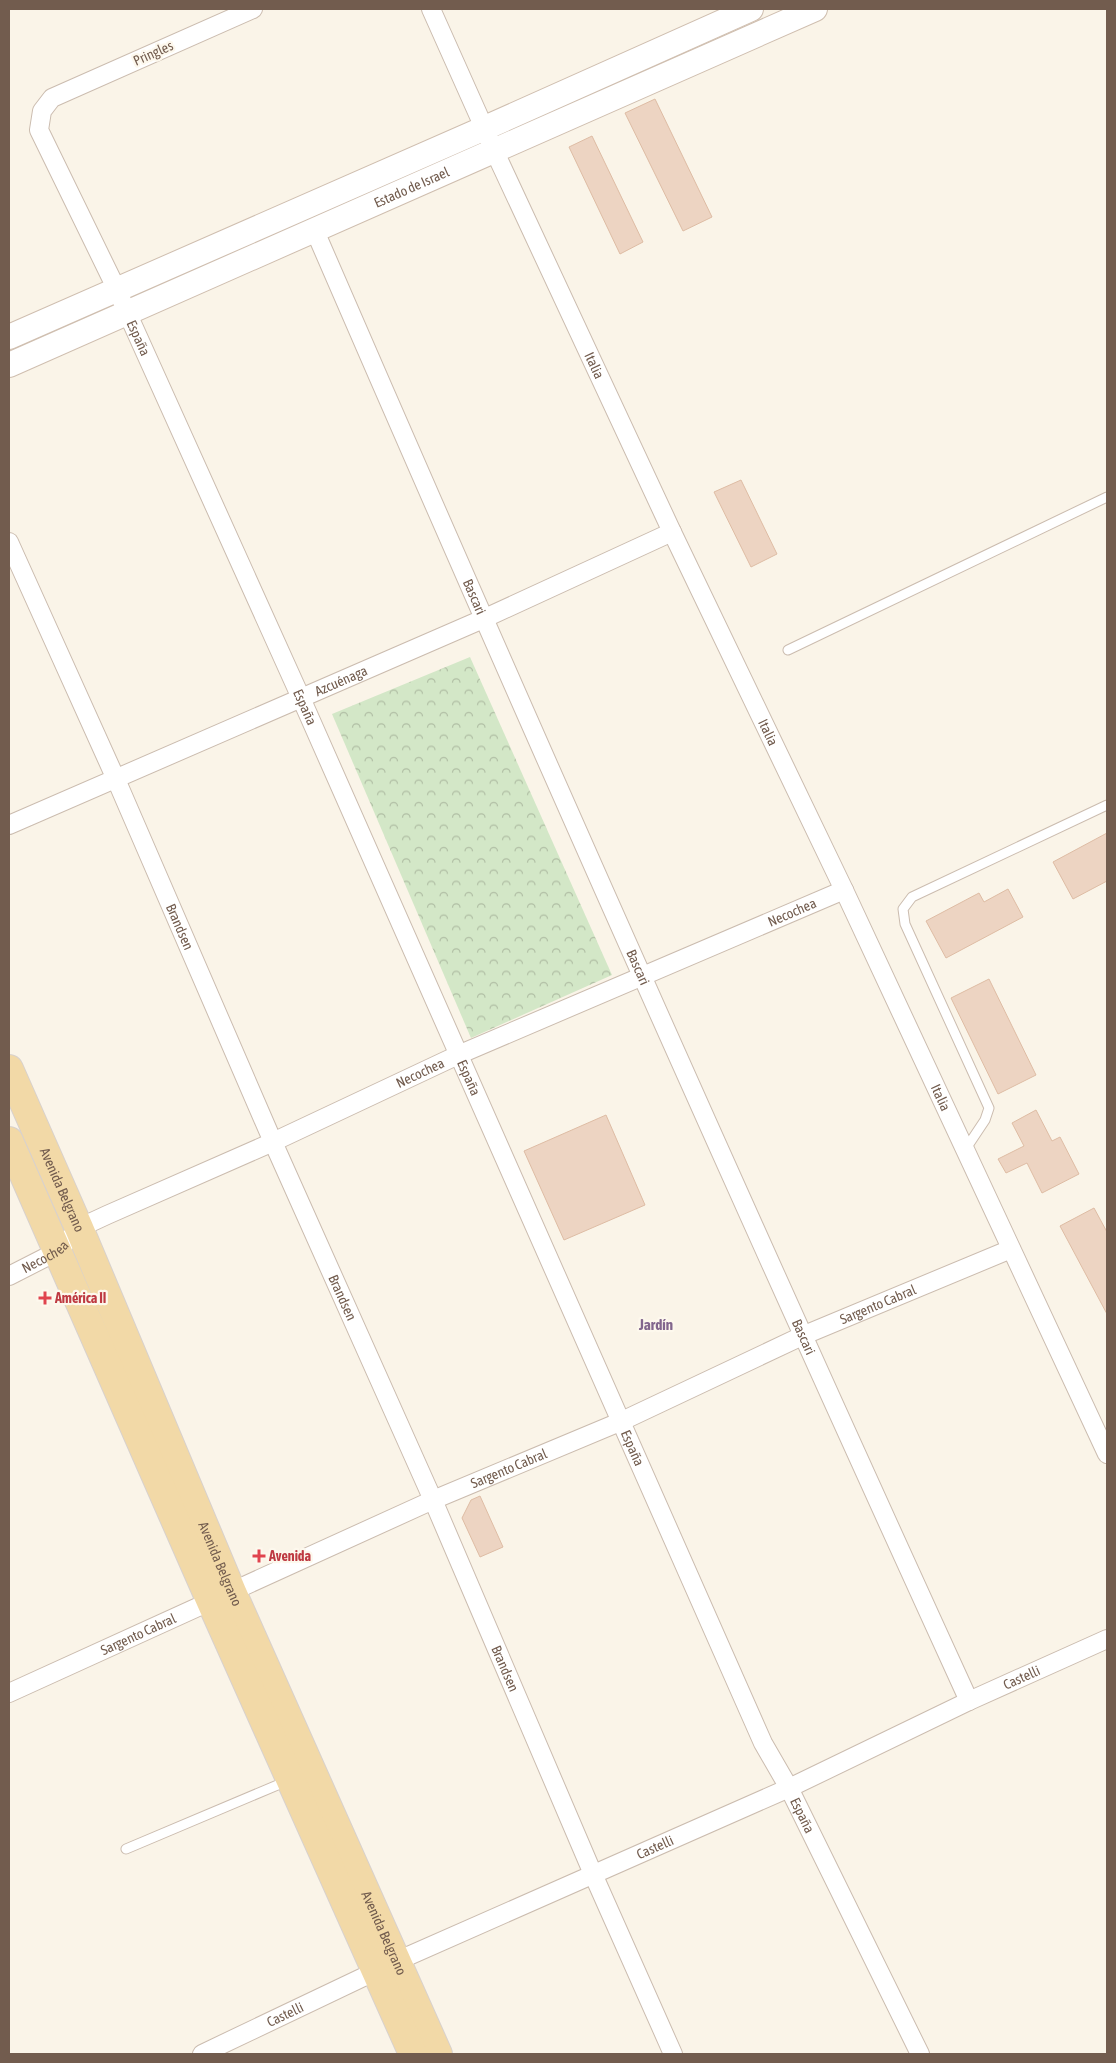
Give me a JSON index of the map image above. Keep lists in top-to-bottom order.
{
  "streets": {
    "main road": ["Estado de Israel", "Avenida Belgrano"],
    "street": [
      "Pringles",
      "España",
      "Italia",
      "Bascari",
      "Azcuénaga",
      "Necochea",
      "Brandsen",
      "Sargento Cabral",
      "Castelli"
    ]
  },
  "crossings": [
    ["Pringles", "España"],
    ["Estado de Israel", "España"],
    ["Estado de Israel", "Italia"],
    ["Estado de Israel", "Bascari"],
    ["España", "Azcuénaga"],
    ["España", "Necochea"],
    ["España", "Sargento Cabral"],
    ["España", "Castelli"],
    ["Italia", "Azcuénaga"],
    ["Italia", "Necochea"],
    ["Italia", "Sargento Cabral"],
    ["Bascari", "Azcuénaga"],
    ["Bascari", "Necochea"],
    ["Bascari", "Sargento Cabral"],
    ["Bascari", "Castelli"],
    ["Azcuénaga", "Brandsen"],
    ["Necochea", "Brandsen"],
    ["Necochea", "Avenida Belgrano"],
    ["Brandsen", "Sargento Cabral"],
    ["Brandsen", "Castelli"],
    ["Avenida Belgrano", "Sargento Cabral"],
    ["Avenida Belgrano", "Castelli"]
  ],
  "districts": ["Jardín"],
  "places": {
    "health": ["América II", "Avenida"]
  }
}
